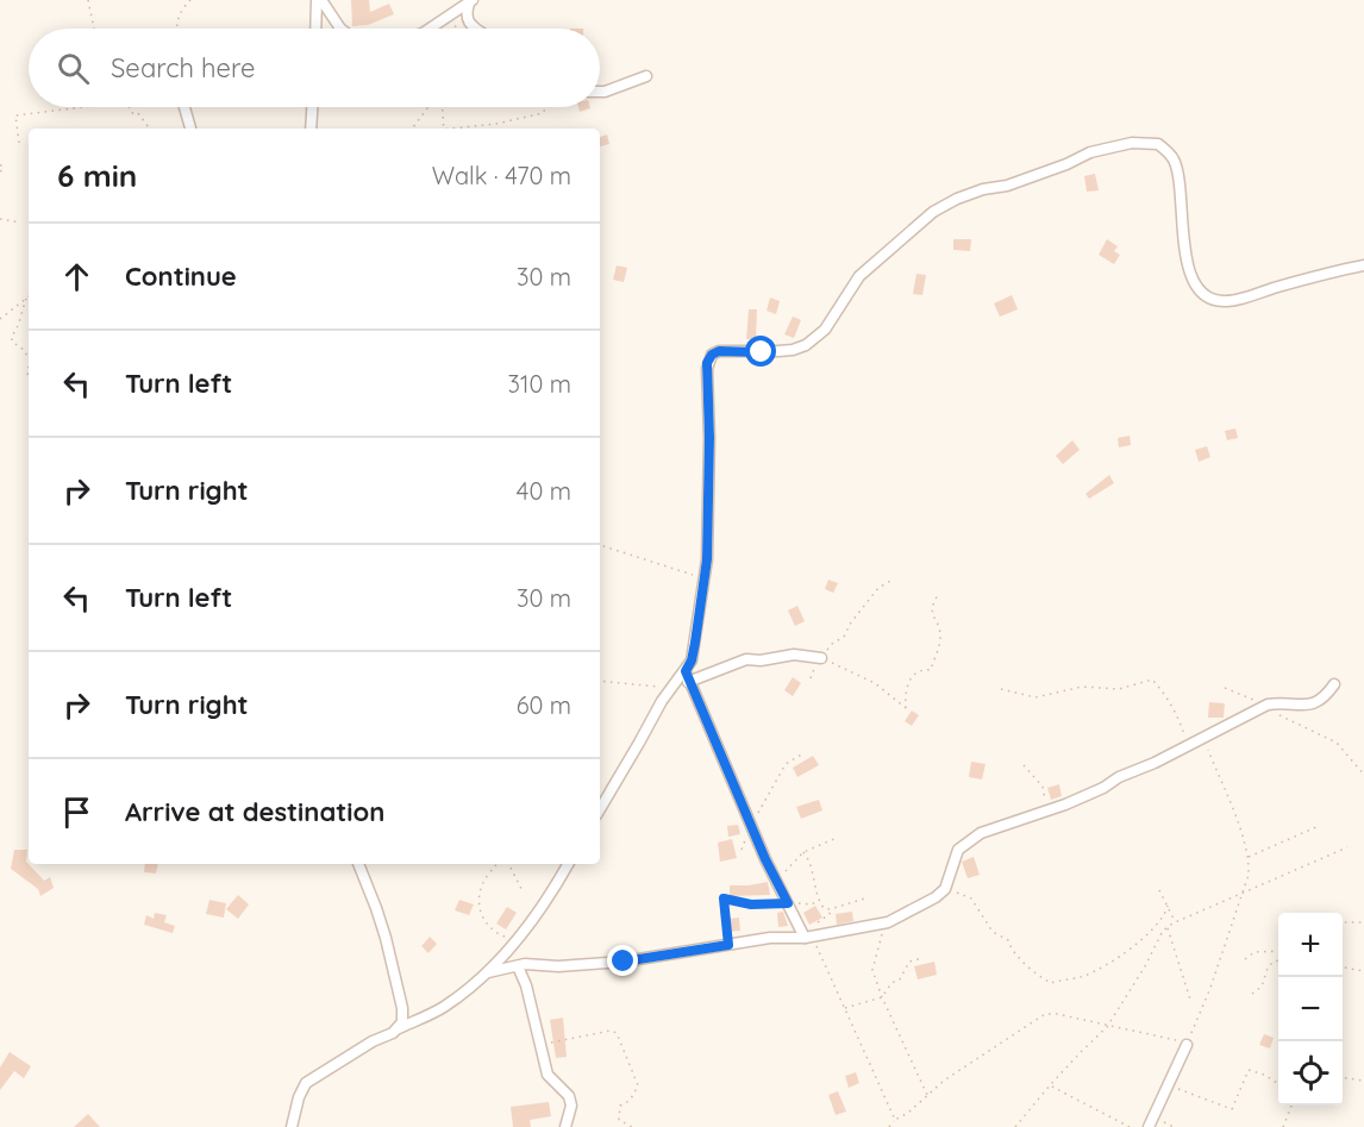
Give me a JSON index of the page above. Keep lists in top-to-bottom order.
{
  "page": {
    "search": "Search here",
    "heading": ["6 min", "Walk · 470 m"],
    "list": [
      ["Continue", "30 m"],
      ["Turn left", "310 m"],
      ["Turn right", "40 m"],
      ["Turn left", "30 m"],
      ["Turn right", "60 m"],
      "Arrive at destination"
    ],
    "map_buttons": ["+", "−"]
  }
}
